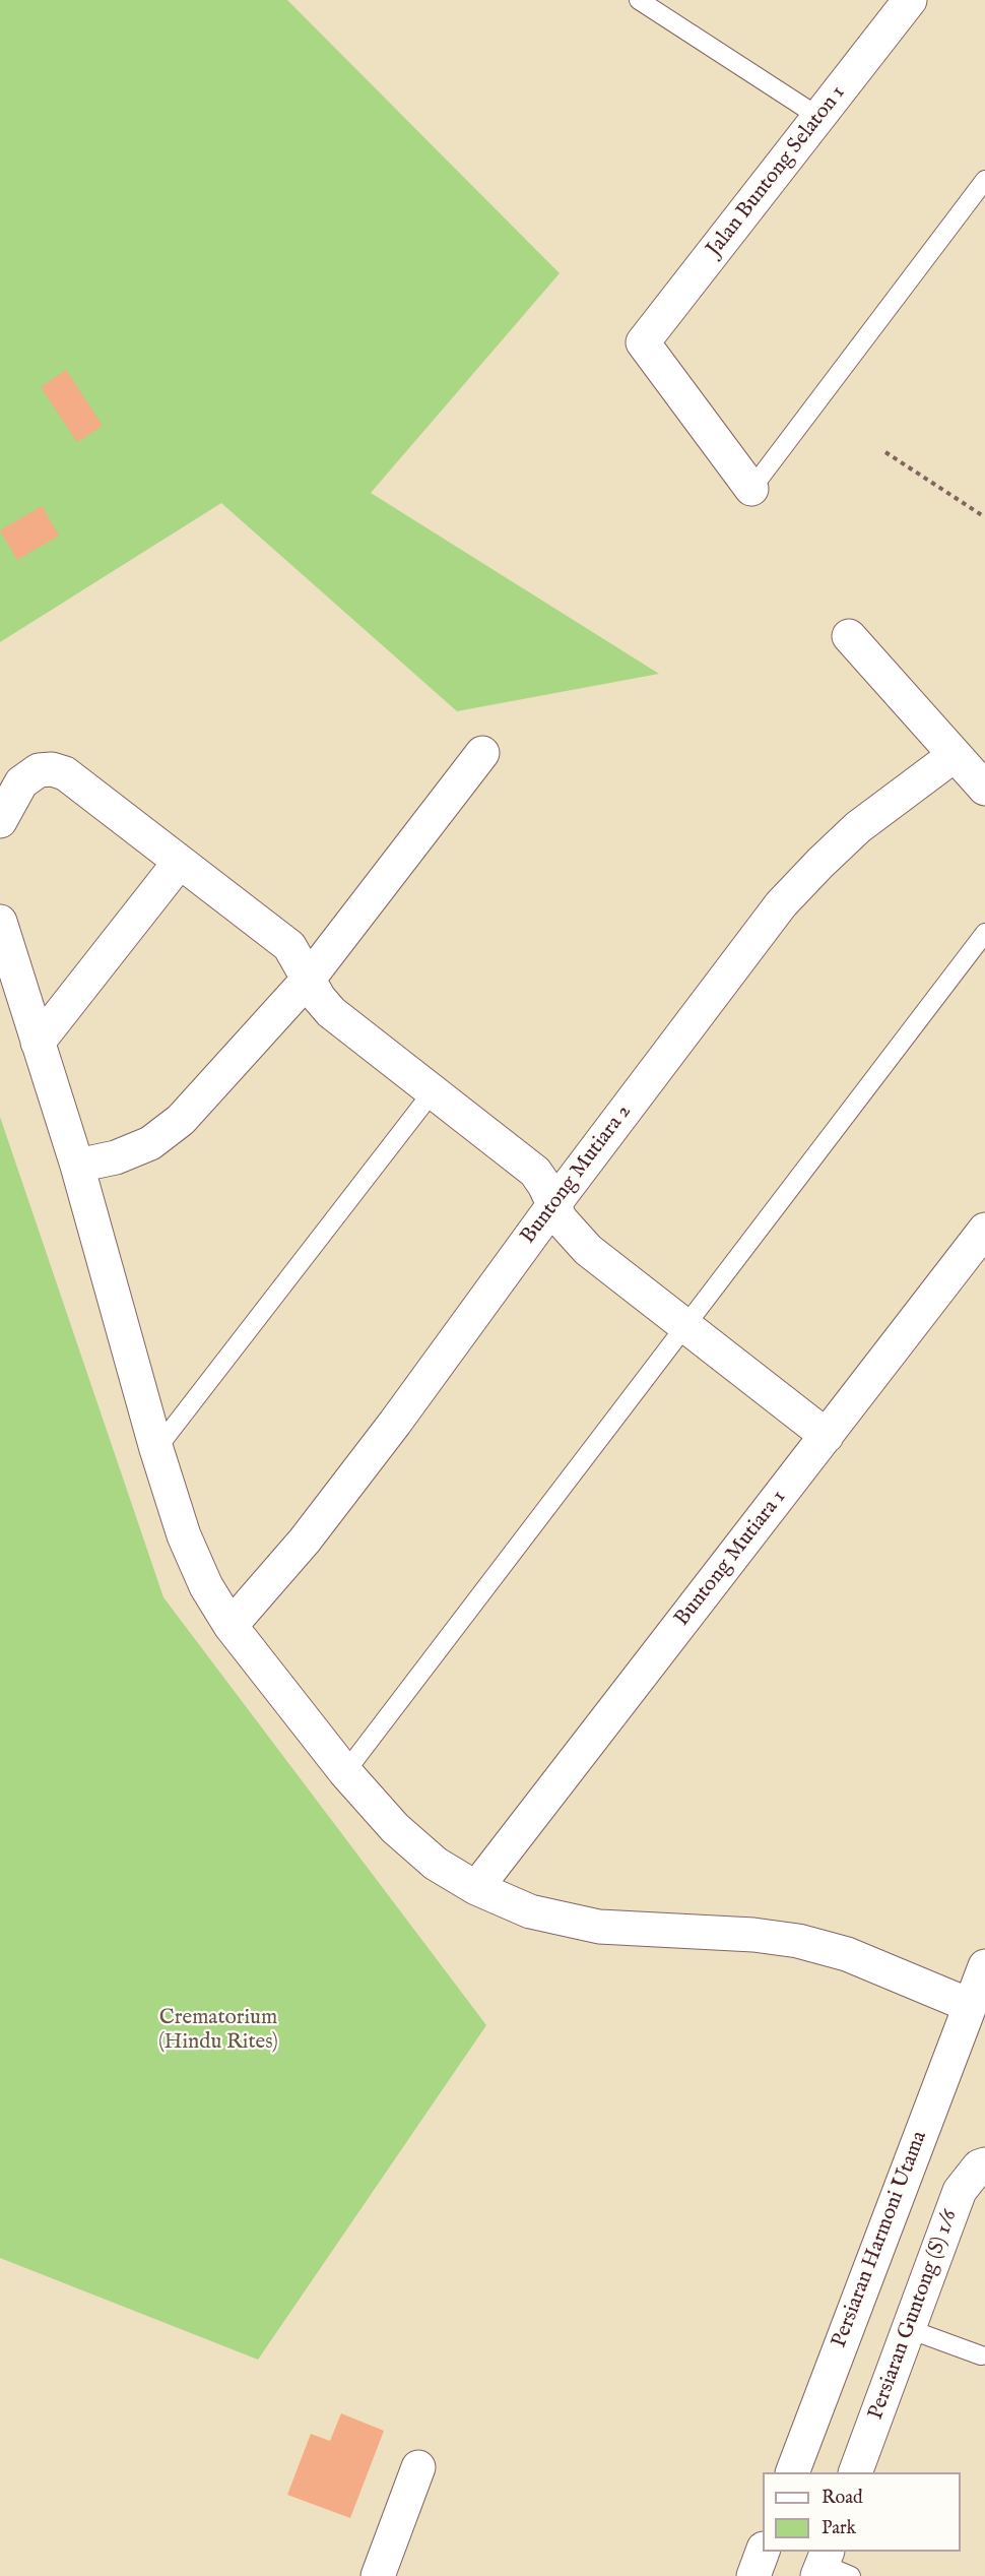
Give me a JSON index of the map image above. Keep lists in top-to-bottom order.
{
  "streets": {
    "street": [
      "Jalan Buntong Selaton 1",
      "Buntong Mutiara 2",
      "Buntong Mutiara 1",
      "Persiaran Harmoni Utama",
      "Persiaran Guntong (S) 1/6"
    ]
  },
  "parks": ["Crematorium (Hindu Rites)"],
  "legend": ["Road", "Park"]
}
